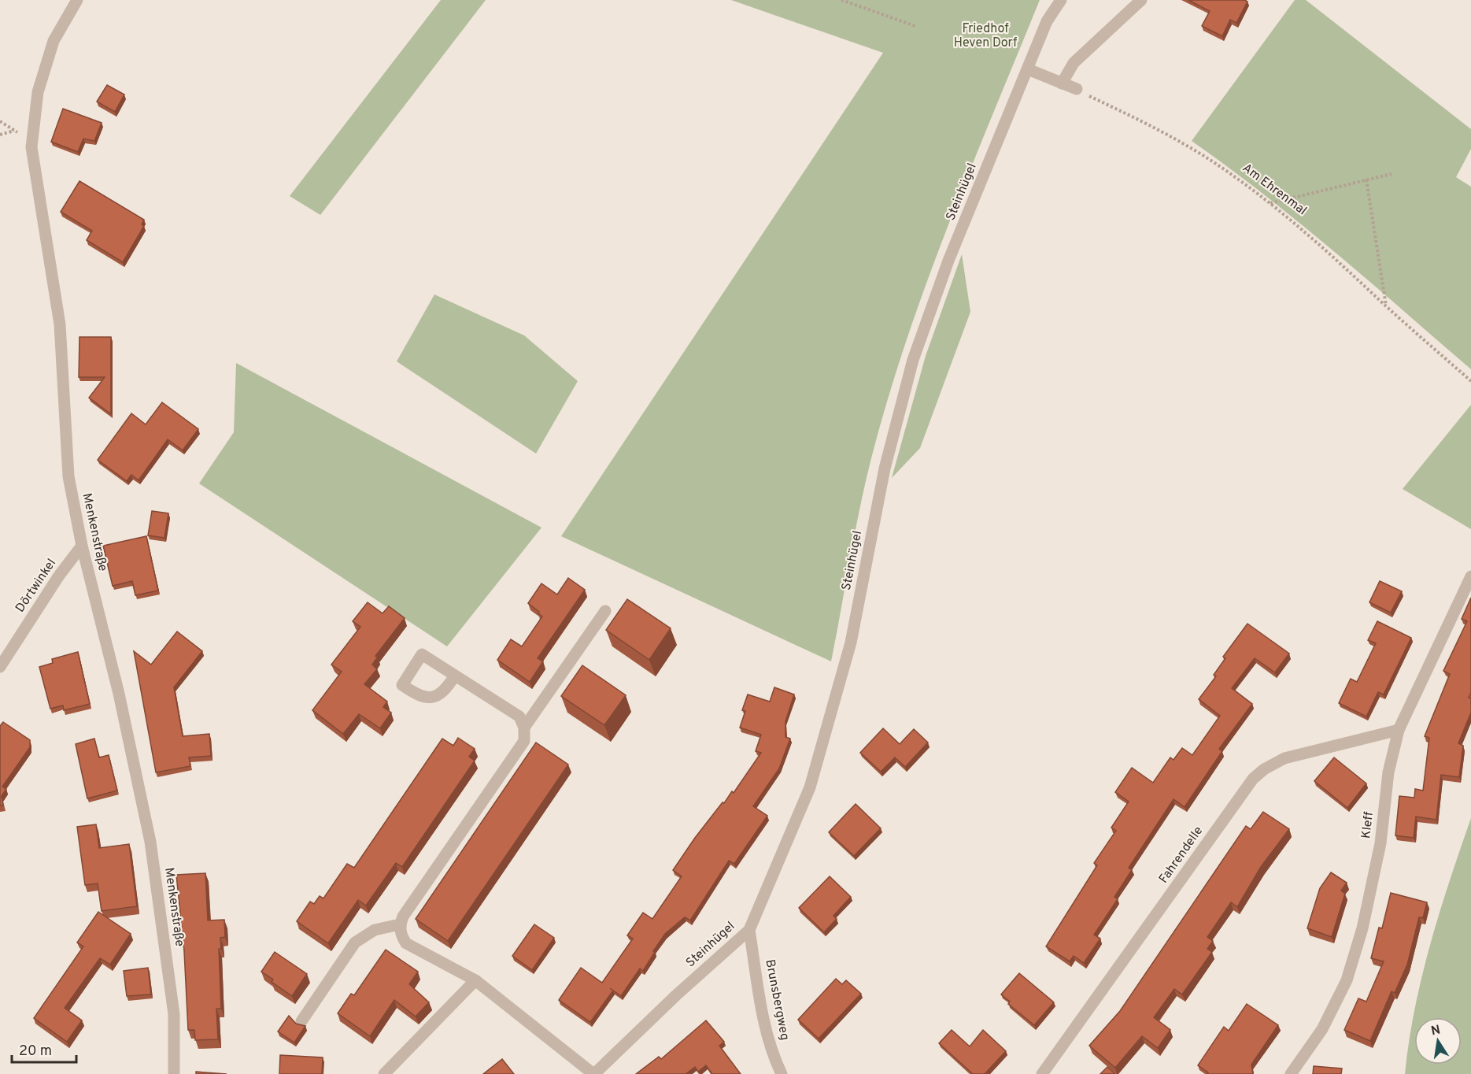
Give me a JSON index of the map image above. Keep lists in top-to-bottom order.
{
  "streets": {
    "street": [
      "Steinhügel",
      "Menkenstraße",
      "Dörtwinkel",
      "Kleff",
      "Fahrendelle",
      "Brunsbergweg"
    ],
    "path": ["Am Ehrenmal"]
  },
  "crossings": [
    ["Steinhügel", "Brunsbergweg"],
    ["Menkenstraße", "Dörtwinkel"],
    ["Kleff", "Fahrendelle"]
  ],
  "parks": ["Friedhof Heven Dorf"],
  "scale_bar": "20 m",
  "north": "top"
}
